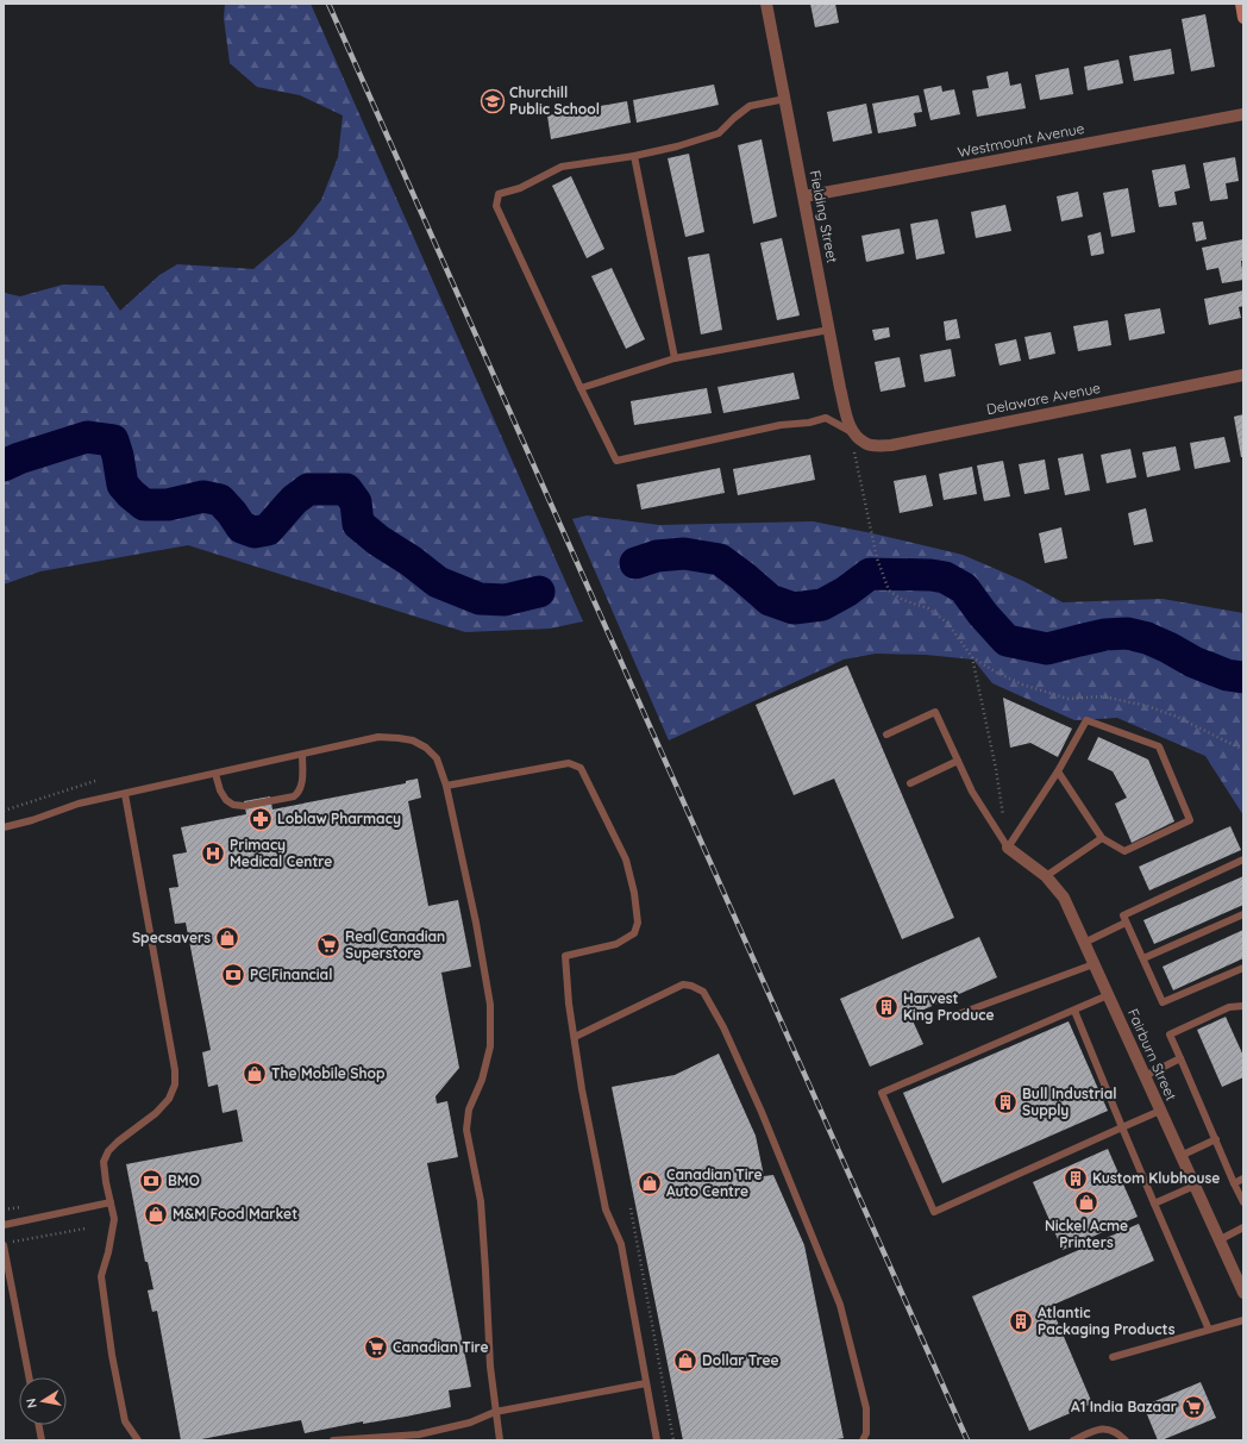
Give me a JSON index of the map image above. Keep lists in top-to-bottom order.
{
  "streets": {
    "street": [
      "Westmount Avenue",
      "Fielding Street",
      "Delaware Avenue",
      "Fairburn Street"
    ]
  },
  "crossings": [
    ["Westmount Avenue", "Fielding Street"],
    ["Fielding Street", "Delaware Avenue"]
  ],
  "places": {
    "school or university": ["Churchill Public School"],
    "pharmacy": ["Loblaw Pharmacy"],
    "hospital": ["Primacy Medical Centre"],
    "shop": [
      "Specsavers",
      "The Mobile Shop",
      "Canadian Tire Auto Centre",
      "Nickel Acme Printers",
      "M&M Food Market",
      "Dollar Tree"
    ],
    "supermarket": ["Real Canadian Superstore", "Canadian Tire", "A1 India Bazaar"],
    "bank": ["PC Financial", "BMO"],
    "building": [
      "Harvest King Produce",
      "Bull Industrial Supply",
      "Kustom Klubhouse",
      "Atlantic Packaging Products"
    ]
  },
  "north": "left"
}
